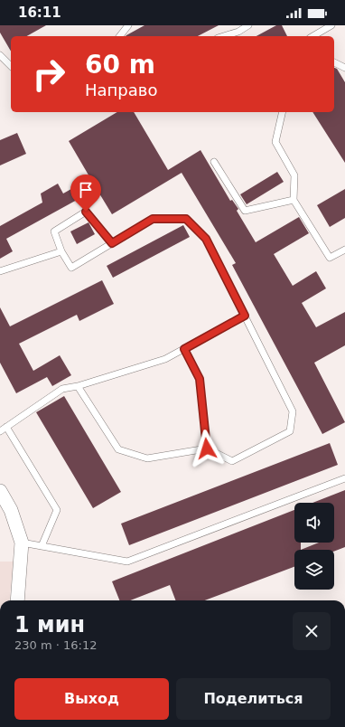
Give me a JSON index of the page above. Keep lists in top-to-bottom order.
{
  "page": {
    "status": "16:11",
    "turn": ["60 m", "Направо"],
    "heading": ["1 мин", "230 m · 16:12"],
    "buttons": ["Выход", "Поделиться"]
  }
}
